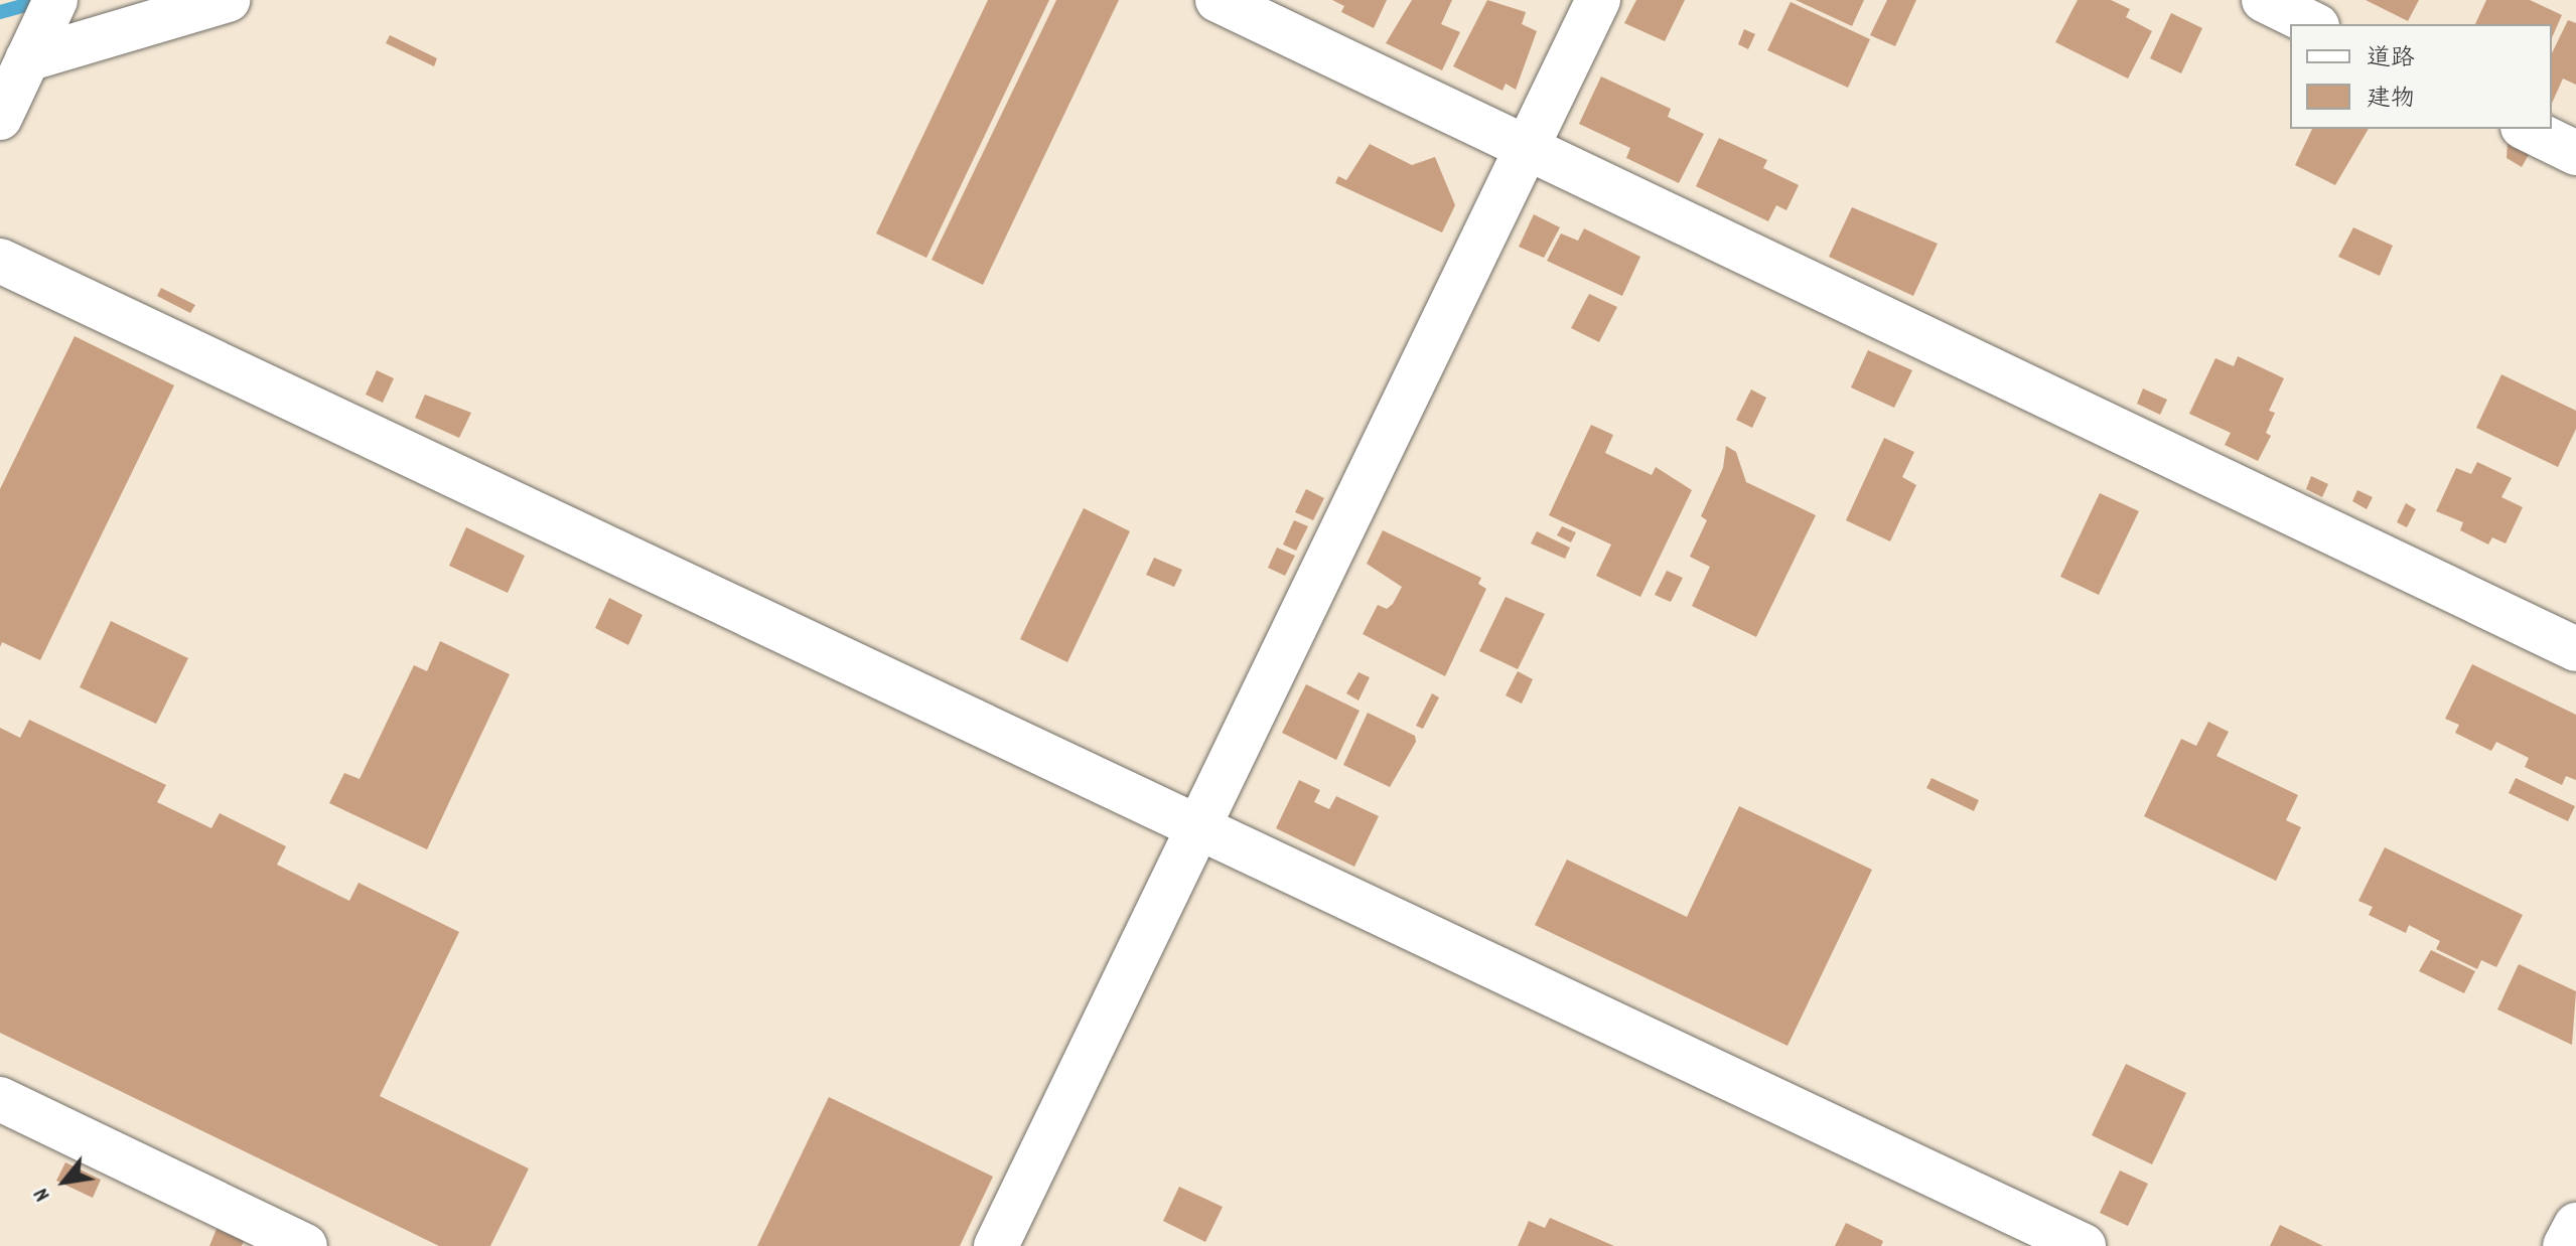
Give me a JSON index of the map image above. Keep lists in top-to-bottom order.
{
  "legend": ["道路", "建物"],
  "north": "bottom left"
}
